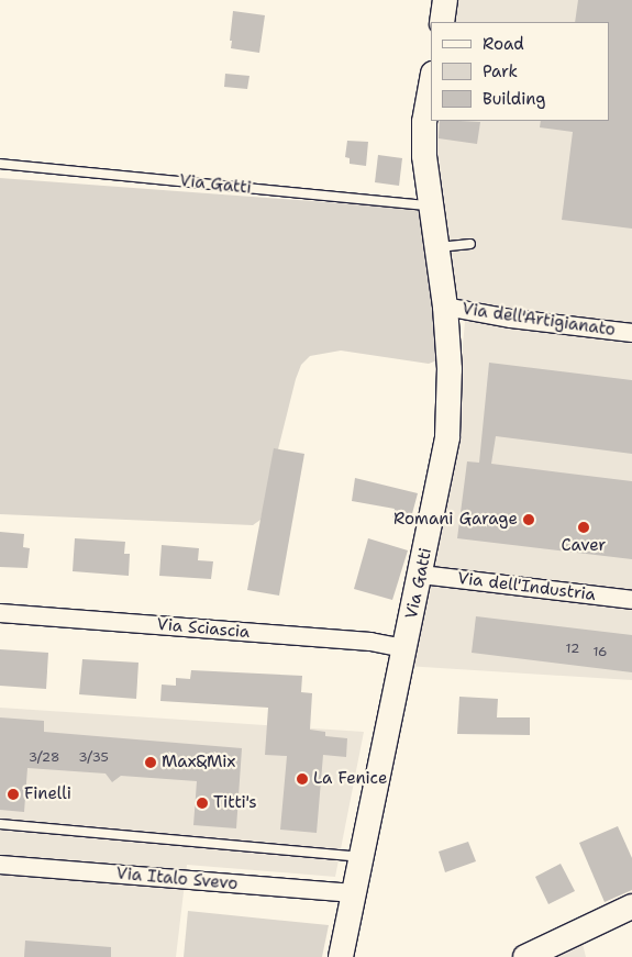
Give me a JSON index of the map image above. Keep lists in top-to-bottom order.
{
  "streets": {
    "street": [
      "Via Gatti",
      "Via dell'Artigianato",
      "Via dell'Industria",
      "Via Sciascia",
      "Via Italo Svevo"
    ]
  },
  "crossings": [
    ["Via Gatti", "Via dell'Artigianato"],
    ["Via Gatti", "Via dell'Industria"],
    ["Via Gatti", "Via Sciascia"],
    ["Via Gatti", "Via Italo Svevo"]
  ],
  "places": [
    "Romani Garage",
    "Caver",
    "Max&Mix",
    "La Fenice",
    "Finelli",
    "Titti's"
  ],
  "house_numbers": [
    "12",
    "16",
    "3/28",
    "3/35"
  ],
  "legend": ["Road", "Park", "Building"]
}
